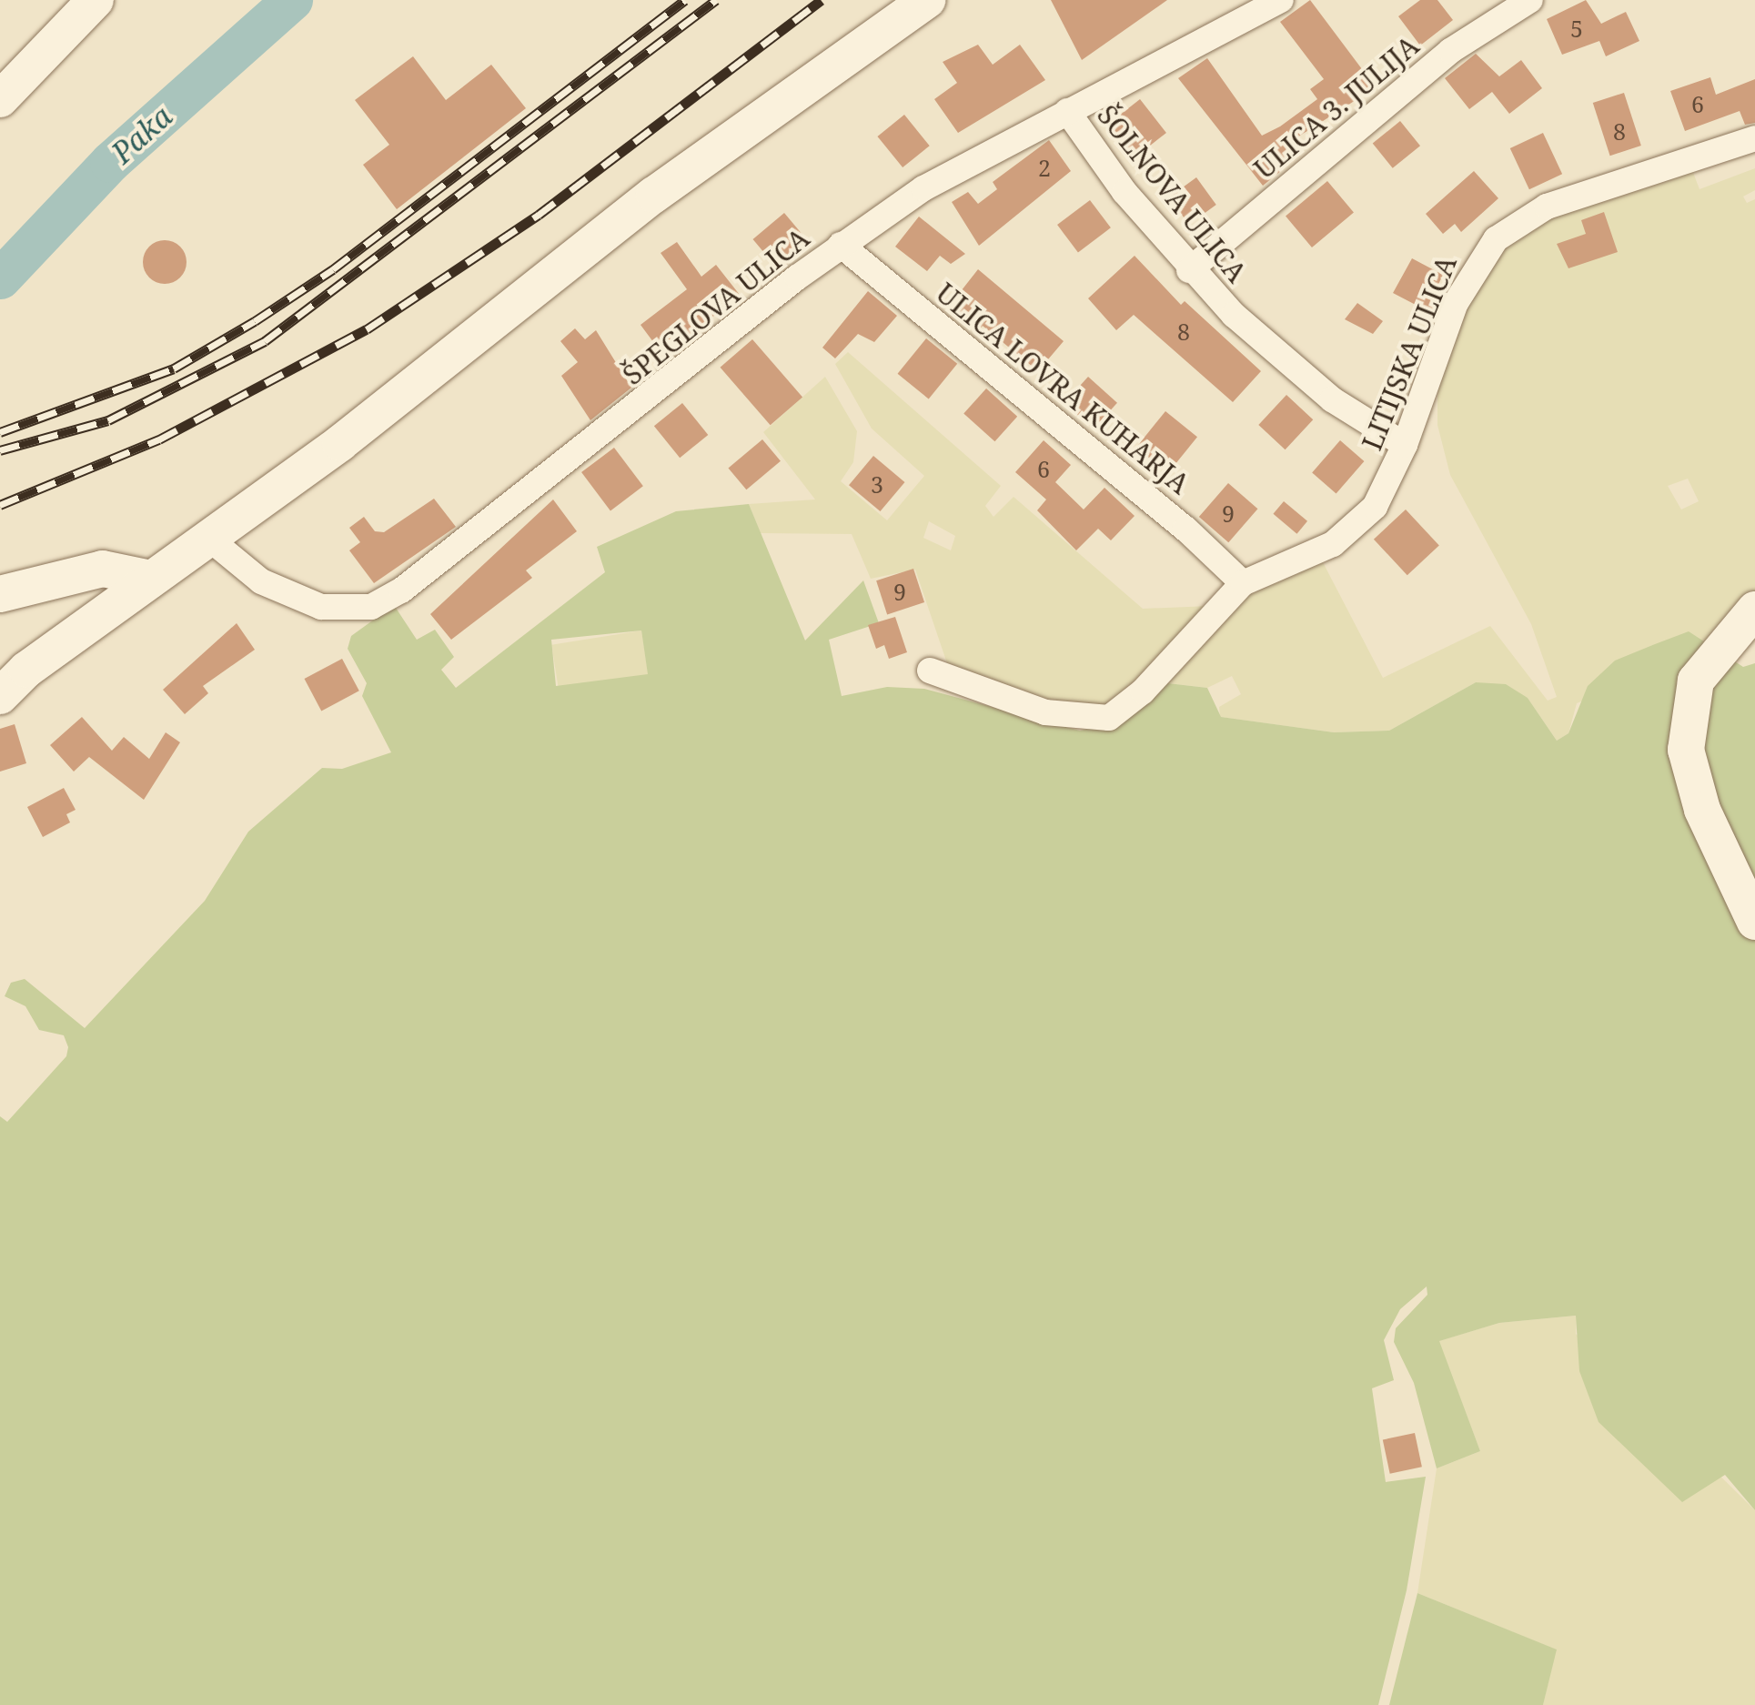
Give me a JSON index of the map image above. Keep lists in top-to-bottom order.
{
  "streets": {
    "street": [
      "ULICA 3. JULIJA",
      "ŠOLNOVA ULICA",
      "ŠPEGLOVA ULICA",
      "LITIJSKA ULICA",
      "ULICA LOVRA KUHARJA"
    ]
  },
  "crossings": [
    ["ULICA 3. JULIJA", "ŠOLNOVA ULICA"],
    ["ŠOLNOVA ULICA", "ŠPEGLOVA ULICA"],
    ["ŠOLNOVA ULICA", "LITIJSKA ULICA"],
    ["ŠPEGLOVA ULICA", "ULICA LOVRA KUHARJA"],
    ["LITIJSKA ULICA", "ULICA LOVRA KUHARJA"]
  ],
  "water": ["Paka"],
  "house_numbers": [
    "5",
    "6",
    "8",
    "2",
    "8",
    "6",
    "3",
    "9",
    "9"
  ]
}
